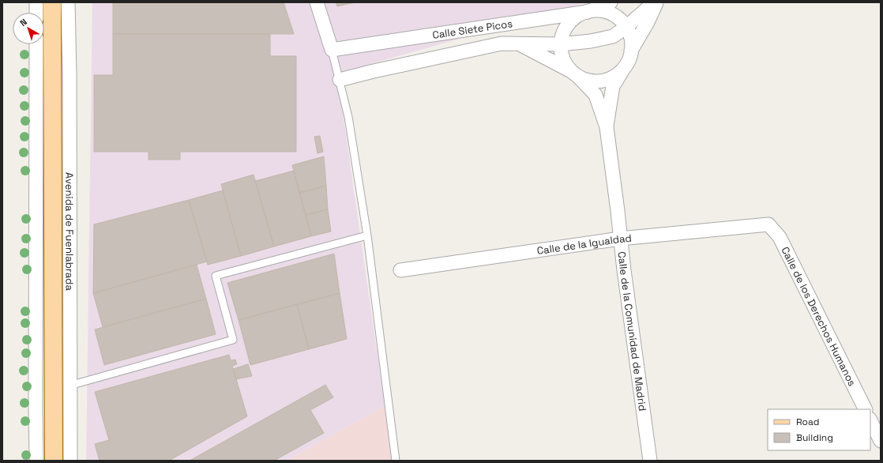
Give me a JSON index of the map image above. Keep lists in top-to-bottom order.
{
  "streets": {
    "main road": ["Avenida de Fuenlabrada"],
    "street": [
      "Calle Siete Picos",
      "Calle de la Igualdad",
      "Calle de los Derechos Humanos",
      "Calle de la Comunidad de Madrid"
    ]
  },
  "crossings": [
    ["Calle de la Igualdad", "Calle de los Derechos Humanos"],
    ["Calle de la Igualdad", "Calle de la Comunidad de Madrid"]
  ],
  "legend": ["Road", "Building"],
  "north": "top left"
}
